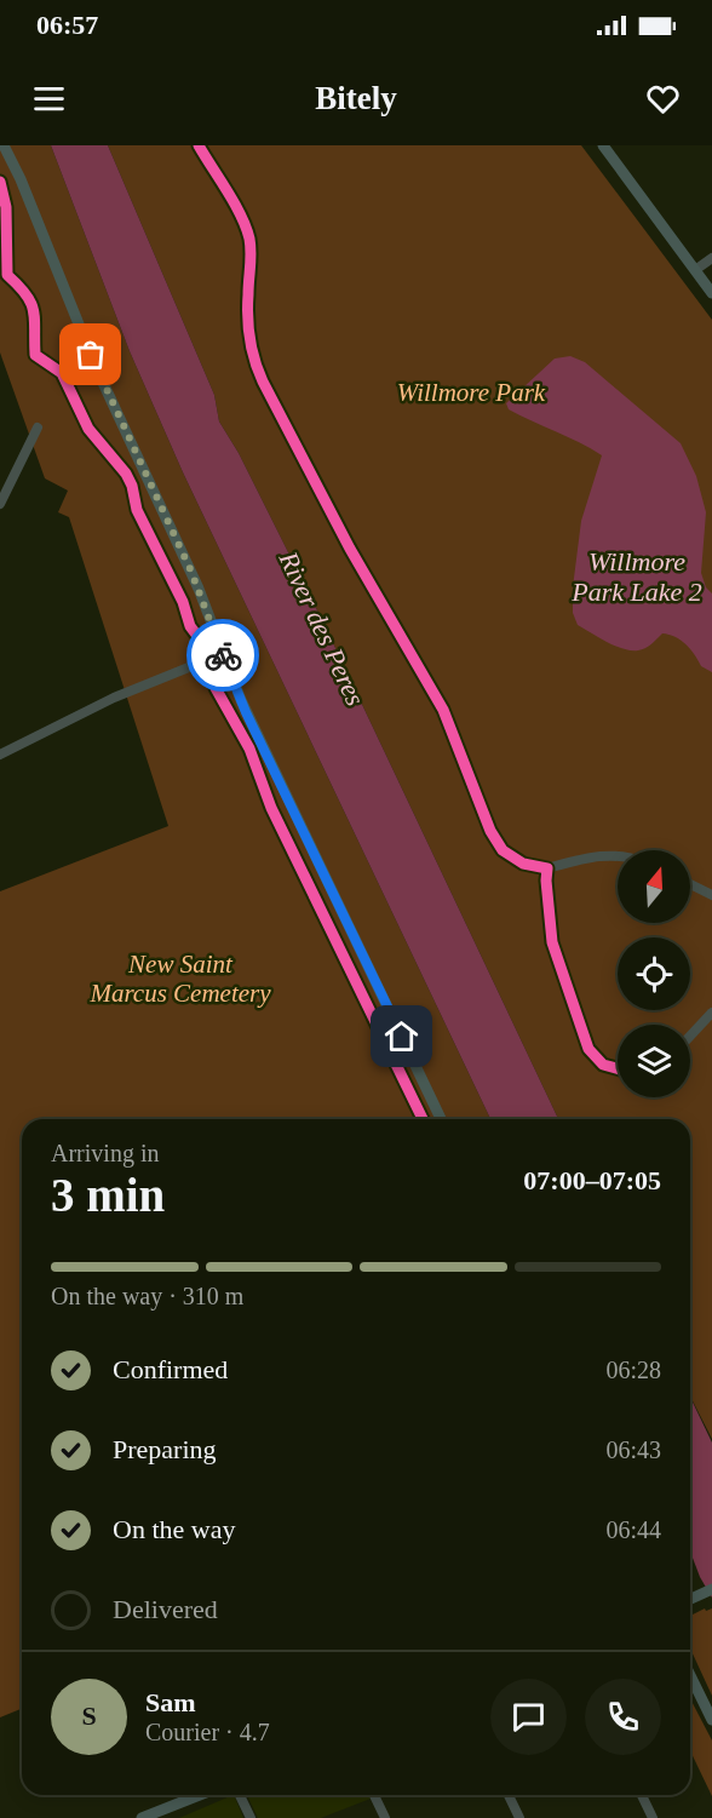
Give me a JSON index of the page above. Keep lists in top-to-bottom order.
{
  "water": ["Willmore Park Lake 2", "River des Peres"],
  "parks": ["Willmore Park", "New Saint Marcus Cemetery"],
  "north": "top",
  "page": {
    "status": "06:57",
    "header": "Bitely",
    "heading": ["3 min", "Arriving in", "07:00–07:05"],
    "panel": ["Sam", "Courier · 4.7"],
    "bar": "On the way · 310 m",
    "list": [
      ["Confirmed", "06:28"],
      ["Preparing", "06:43"],
      ["On the way", "06:44"],
      "Delivered"
    ],
    "round": "S"
  }
}
